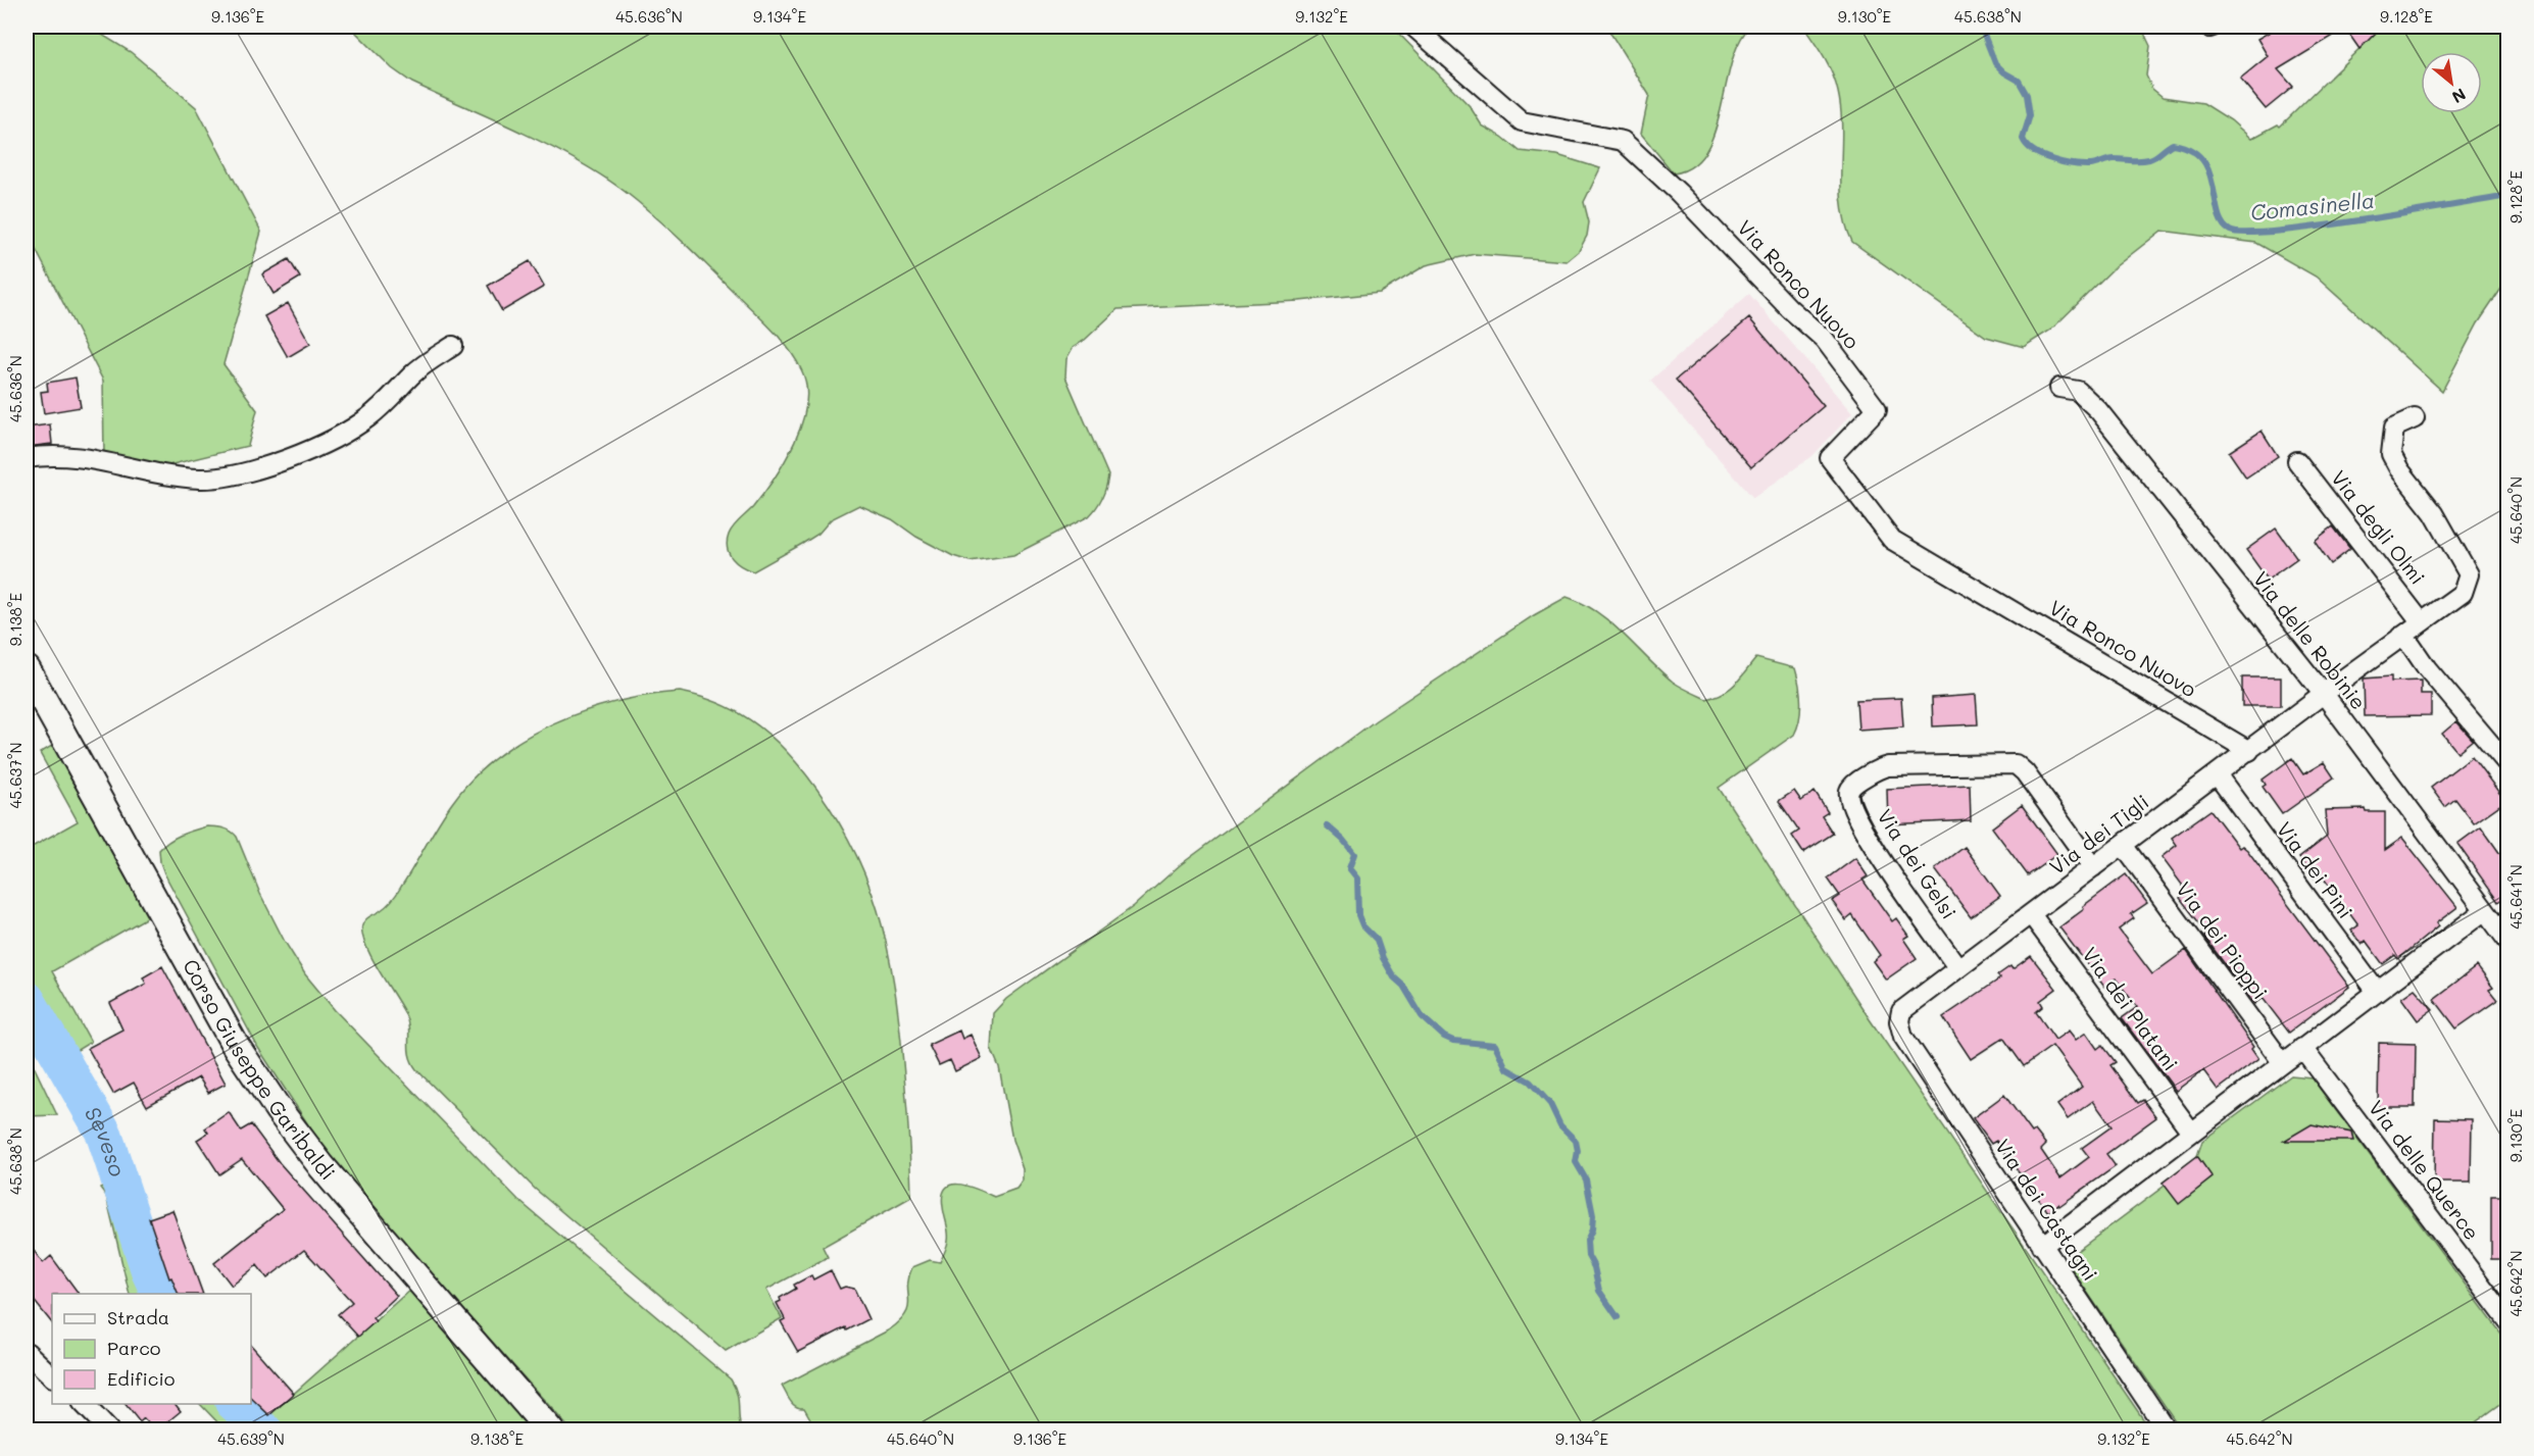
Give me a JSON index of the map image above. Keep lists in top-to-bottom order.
{
  "streets": {
    "main road": ["Corso Giuseppe Garibaldi"],
    "street": [
      "Via Ronco Nuovo",
      "Via degli Olmi",
      "Via delle Robinie",
      "Via dei Tigli",
      "Via dei Gelsi",
      "Via dei Pini",
      "Via dei Pioppi",
      "Via dei Platani",
      "Via delle Querce",
      "Via dei Castagni"
    ]
  },
  "crossings": [
    ["Via Ronco Nuovo", "Via dei Tigli"],
    ["Via delle Robinie", "Via dei Tigli"],
    ["Via dei Tigli", "Via dei Gelsi"],
    ["Via dei Tigli", "Via dei Pini"],
    ["Via dei Tigli", "Via dei Pioppi"],
    ["Via dei Tigli", "Via dei Platani"],
    ["Via dei Tigli", "Via dei Castagni"]
  ],
  "water": ["Comasinella", "Seveso"],
  "legend": ["Strada", "Parco", "Edificio"],
  "north": "bottom right",
  "coordinates": [
    "9.136°E",
    "45.636°N",
    "9.134°E",
    "9.132°E",
    "9.130°E",
    "45.638°N",
    "9.128°E",
    "45.640°N",
    "9.138°E",
    "45.637°N",
    "45.641°N",
    "45.642°N",
    "45.639°N"
  ]
}
